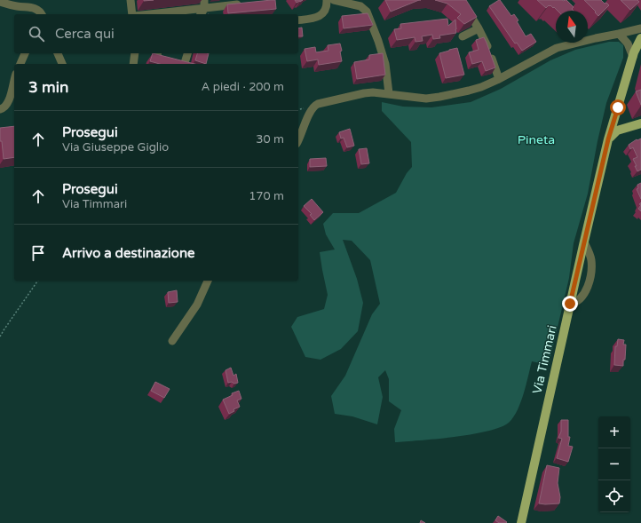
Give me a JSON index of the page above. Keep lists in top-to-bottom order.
{
  "streets": {
    "main road": ["Via Timmari"]
  },
  "parks": ["Pineta"],
  "north": "top",
  "page": {
    "search": "Cerca qui",
    "heading": ["3 min", "A piedi · 200 m"],
    "list": [
      ["Prosegui", "Via Giuseppe Giglio", "30 m"],
      ["Prosegui", "Via Timmari", "170 m"],
      "Arrivo a destinazione"
    ],
    "map_buttons": ["+", "−"]
  }
}
